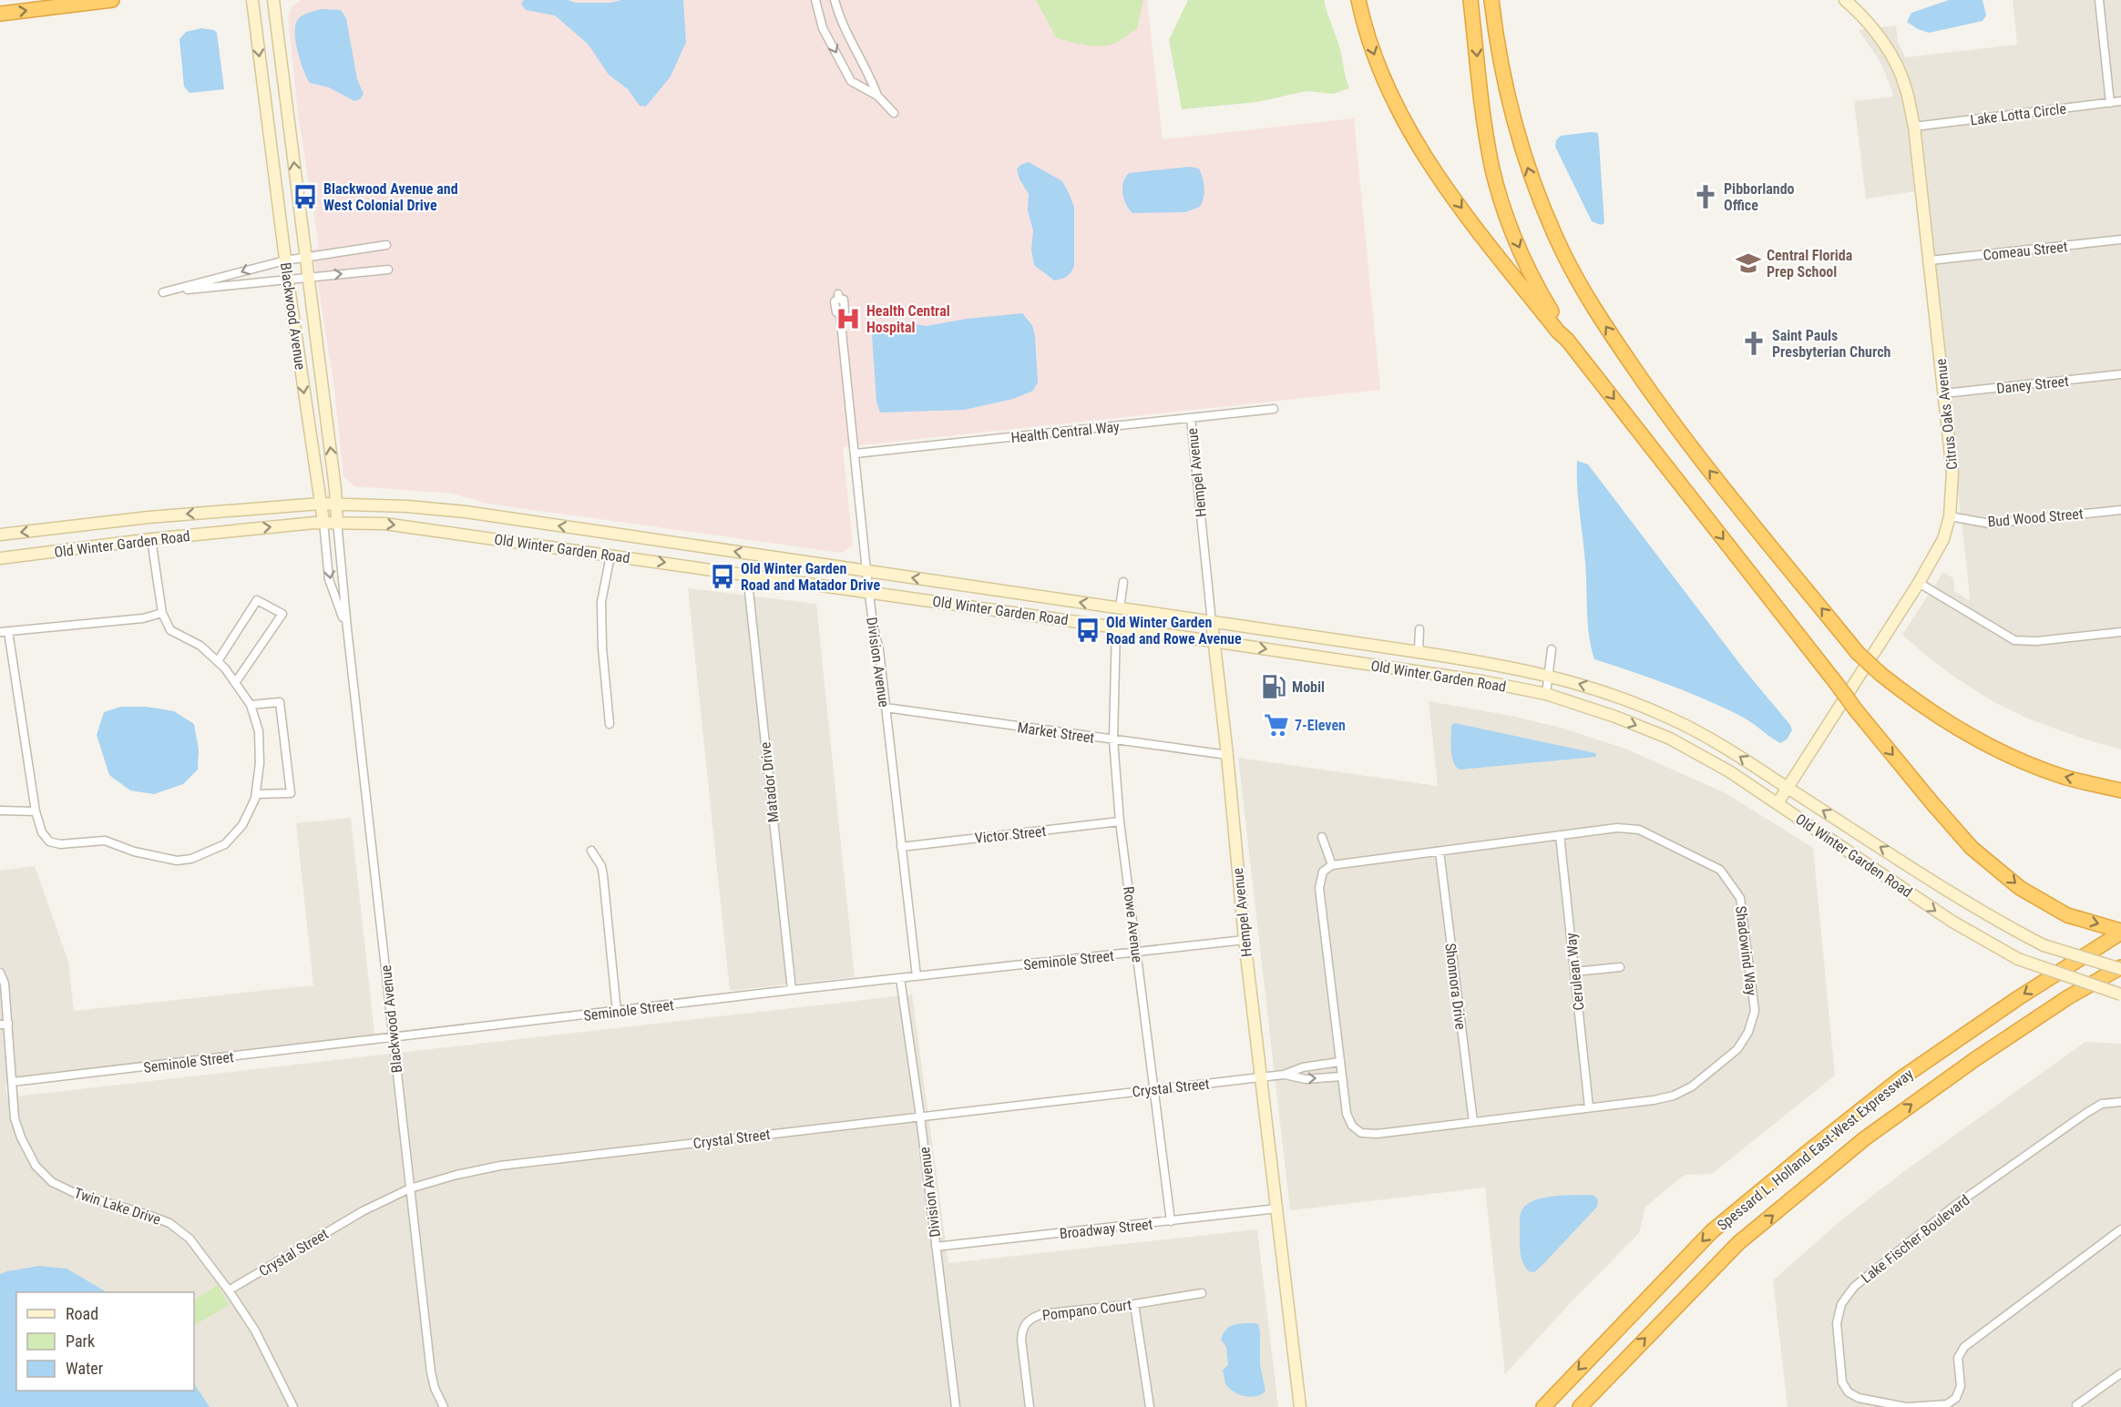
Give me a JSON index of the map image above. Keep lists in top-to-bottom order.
{
  "streets": {
    "highway": ["Spessard L. Holland East-West Expressway"],
    "main road": [
      "Blackwood Avenue",
      "Citrus Oaks Avenue",
      "Hempel Avenue",
      "Old Winter Garden Road"
    ],
    "street": [
      "Lake Lotta Circle",
      "Comeau Street",
      "Daney Street",
      "Health Central Way",
      "Bud Wood Street",
      "Division Avenue",
      "Market Street",
      "Matador Drive",
      "Victor Street",
      "Rowe Avenue",
      "Shadowind Way",
      "Seminole Street",
      "Cerulean Way",
      "Shonnora Drive",
      "Crystal Street",
      "Twin Lake Drive",
      "Broadway Street",
      "Lake Fischer Boulevard",
      "Pompano Court"
    ]
  },
  "crossings": [
    ["Lake Lotta Circle", "Citrus Oaks Avenue"],
    ["Comeau Street", "Citrus Oaks Avenue"],
    ["Blackwood Avenue", "Old Winter Garden Road"],
    ["Blackwood Avenue", "Seminole Street"],
    ["Blackwood Avenue", "Crystal Street"],
    ["Daney Street", "Citrus Oaks Avenue"],
    ["Citrus Oaks Avenue", "Bud Wood Street"],
    ["Citrus Oaks Avenue", "Old Winter Garden Road"],
    ["Health Central Way", "Hempel Avenue"],
    ["Health Central Way", "Division Avenue"],
    ["Hempel Avenue", "Old Winter Garden Road"],
    ["Hempel Avenue", "Market Street"],
    ["Hempel Avenue", "Seminole Street"],
    ["Hempel Avenue", "Crystal Street"],
    ["Hempel Avenue", "Broadway Street"],
    ["Old Winter Garden Road", "Division Avenue"],
    ["Old Winter Garden Road", "Matador Drive"],
    ["Old Winter Garden Road", "Rowe Avenue"],
    ["Old Winter Garden Road", "Spessard L. Holland East-West Expressway"],
    ["Division Avenue", "Market Street"],
    ["Division Avenue", "Victor Street"],
    ["Division Avenue", "Seminole Street"],
    ["Division Avenue", "Crystal Street"],
    ["Division Avenue", "Broadway Street"],
    ["Market Street", "Rowe Avenue"],
    ["Matador Drive", "Seminole Street"],
    ["Victor Street", "Rowe Avenue"],
    ["Rowe Avenue", "Seminole Street"],
    ["Rowe Avenue", "Crystal Street"],
    ["Rowe Avenue", "Broadway Street"],
    ["Shadowind Way", "Cerulean Way"],
    ["Shadowind Way", "Shonnora Drive"],
    ["Seminole Street", "Twin Lake Drive"],
    ["Crystal Street", "Twin Lake Drive"]
  ],
  "places": {
    "bus stop": ["Blackwood Avenue and West Colonial Drive", "Old Winter Garden Road and Matador Drive", "Old Winter Garden Road and Rowe Avenue"],
    "church": ["Pibborlando Office", "Saint Pauls Presbyterian Church"],
    "school or university": ["Central Florida Prep School"],
    "hospital": ["Health Central Hospital"],
    "fuel station": ["Mobil"],
    "supermarket": ["7-Eleven"]
  },
  "legend": ["Road", "Park", "Water"]
}
